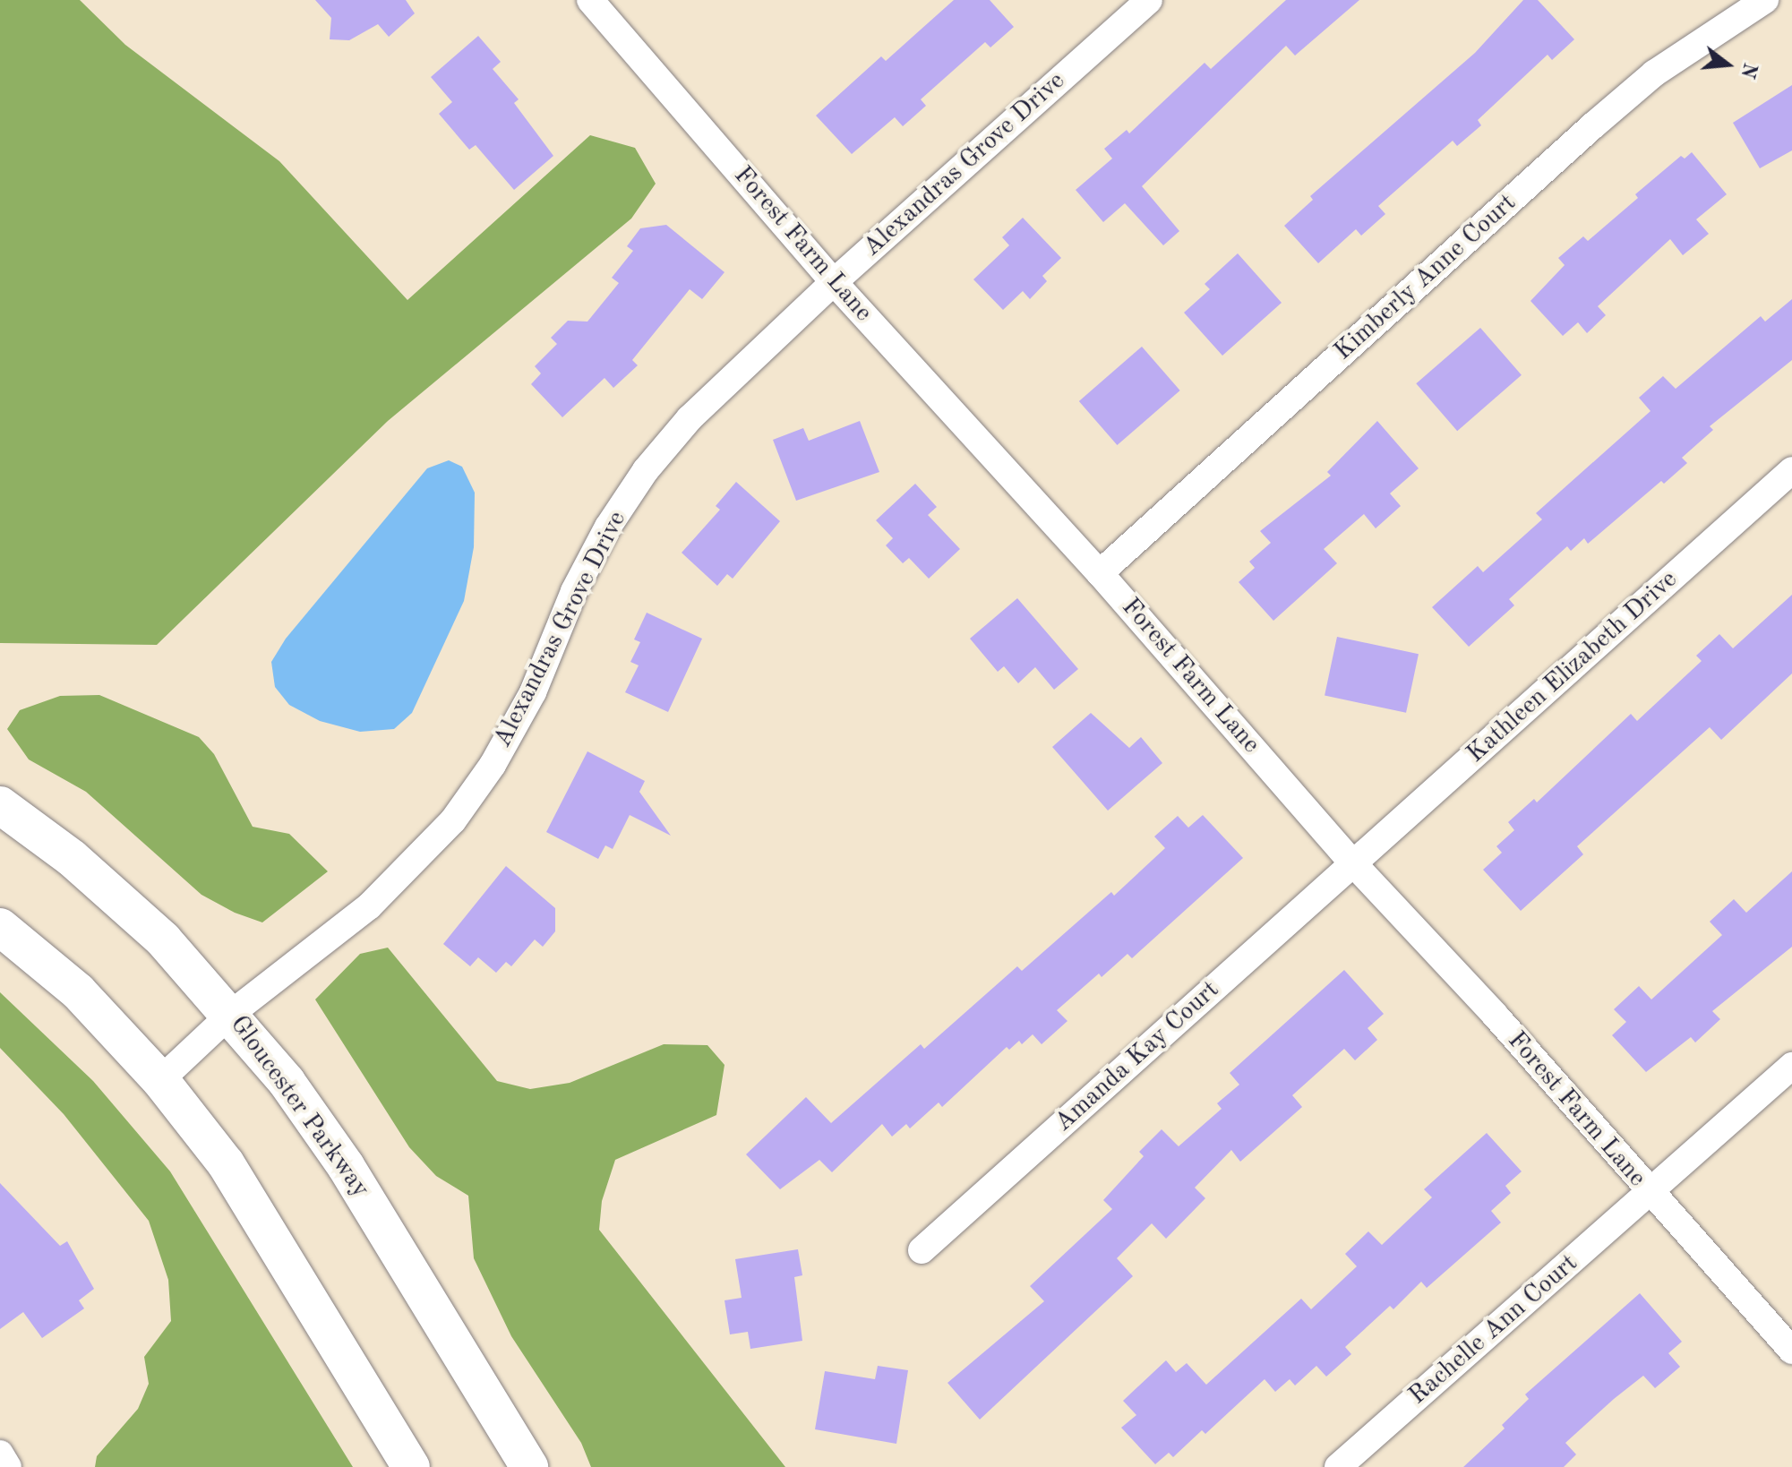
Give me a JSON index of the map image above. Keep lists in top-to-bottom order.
{
  "streets": {
    "main road": ["Gloucester Parkway"],
    "street": [
      "Alexandras Grove Drive",
      "Forest Farm Lane",
      "Kimberly Anne Court",
      "Kathleen Elizabeth Drive",
      "Amanda Kay Court",
      "Rachelle Ann Court"
    ]
  },
  "crossings": [
    ["Alexandras Grove Drive", "Forest Farm Lane"],
    ["Alexandras Grove Drive", "Gloucester Parkway"],
    ["Forest Farm Lane", "Kimberly Anne Court"],
    ["Forest Farm Lane", "Kathleen Elizabeth Drive"],
    ["Forest Farm Lane", "Amanda Kay Court"],
    ["Forest Farm Lane", "Rachelle Ann Court"],
    ["Kathleen Elizabeth Drive", "Amanda Kay Court"]
  ],
  "north": "right"
}
